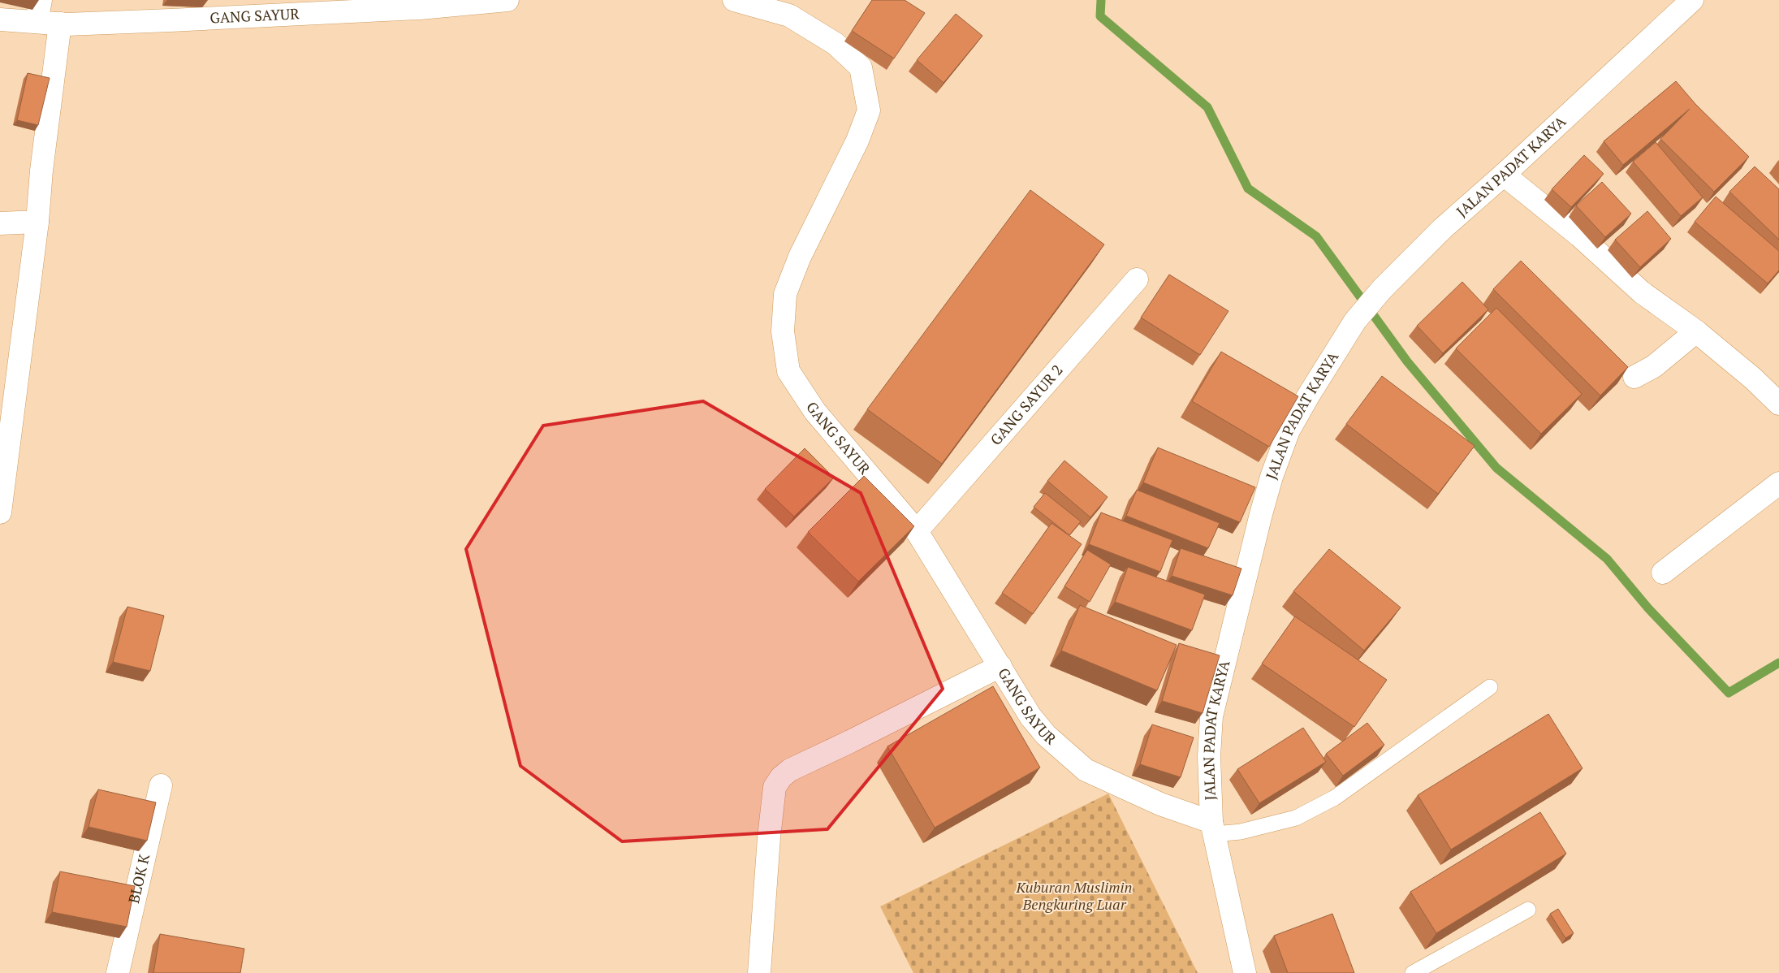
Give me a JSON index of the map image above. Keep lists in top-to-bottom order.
{
  "streets": {
    "street": [
      "GANG SAYUR",
      "JALAN PADAT KARYA",
      "GANG SAYUR 2",
      "BLOK K"
    ]
  },
  "crossings": [
    ["GANG SAYUR", "JALAN PADAT KARYA"],
    ["GANG SAYUR", "GANG SAYUR 2"]
  ],
  "parks": ["Kuburan Muslimin Bengkuring Luar"]
}
